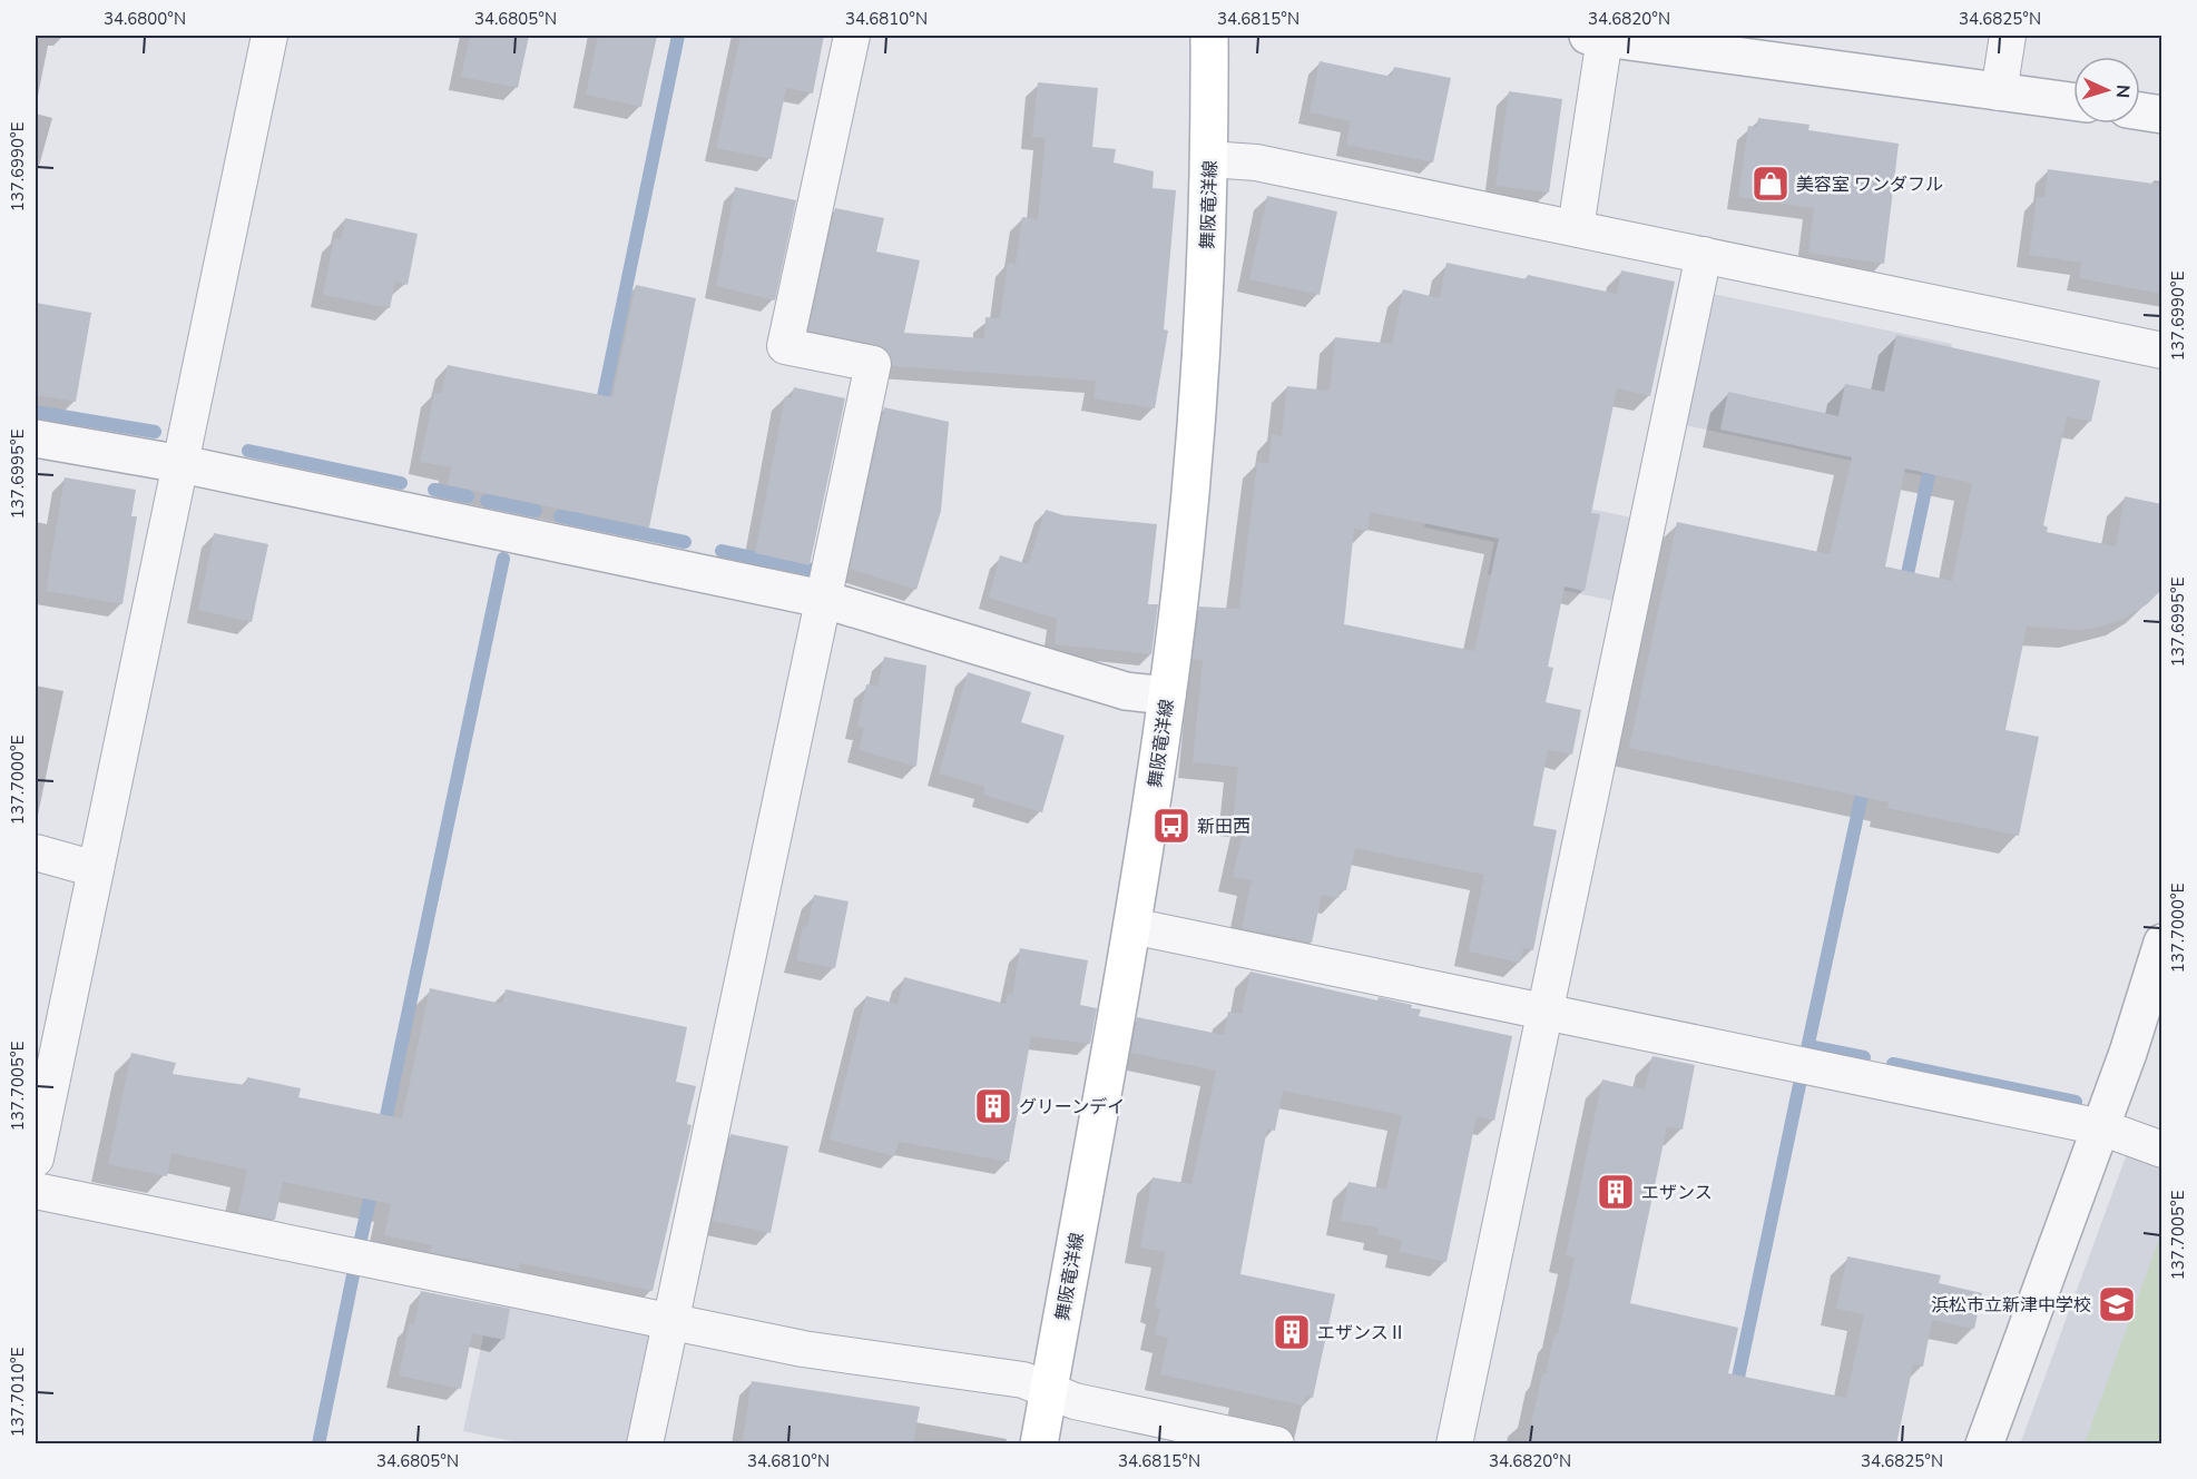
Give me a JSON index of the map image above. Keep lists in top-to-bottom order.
{
  "streets": {
    "main road": ["舞阪竜洋線"]
  },
  "places": {
    "shop": ["美容室 ワンダフル"],
    "bus stop": ["新田西"],
    "building": ["グリーンデイ", "エザンス", "エザンスⅡ"],
    "school or university": ["浜松市立新津中学校"]
  },
  "north": "right",
  "coordinates": [
    "34.6800°N",
    "34.6805°N",
    "34.6810°N",
    "34.6815°N",
    "34.6820°N",
    "34.6825°N",
    "137.6990°E",
    "137.6995°E",
    "137.7000°E",
    "137.7005°E",
    "137.7010°E"
  ]
}
